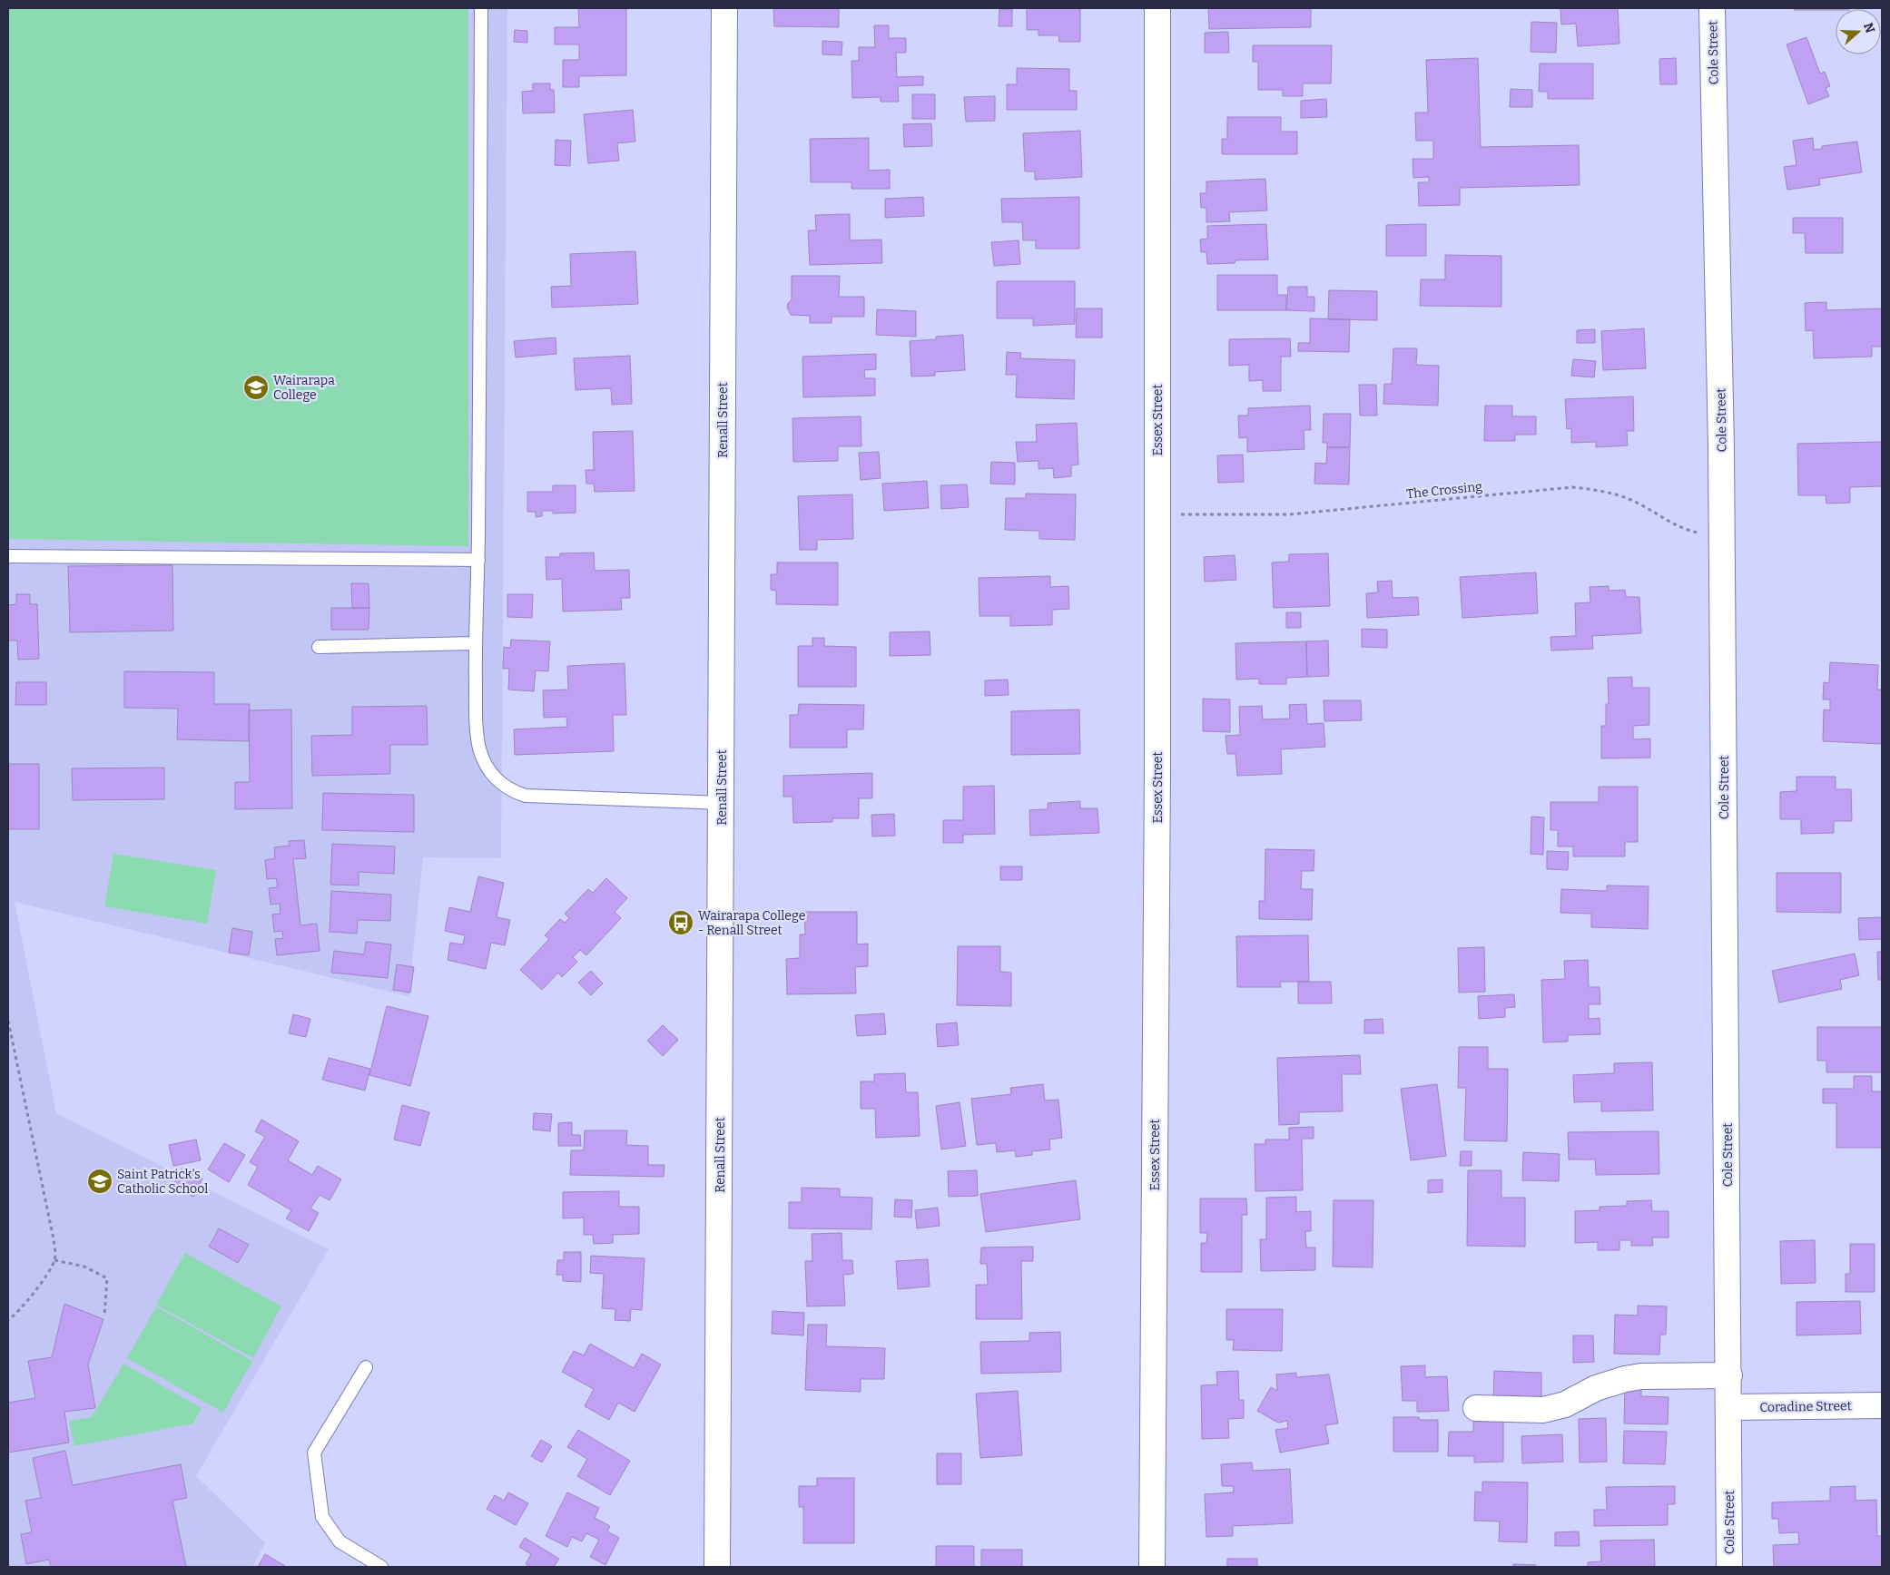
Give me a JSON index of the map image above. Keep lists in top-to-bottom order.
{
  "streets": {
    "street": [
      "Cole Street",
      "Renall Street",
      "Essex Street",
      "Coradine Street"
    ],
    "path": ["The Crossing"]
  },
  "crossings": [
    ["Cole Street", "The Crossing"],
    ["Cole Street", "Coradine Street"],
    ["Essex Street", "The Crossing"]
  ],
  "places": {
    "school or university": ["Wairarapa College", "Saint Patrick's Catholic School"],
    "bus stop": ["Wairarapa College - Renall Street"]
  },
  "north": "right"
}
